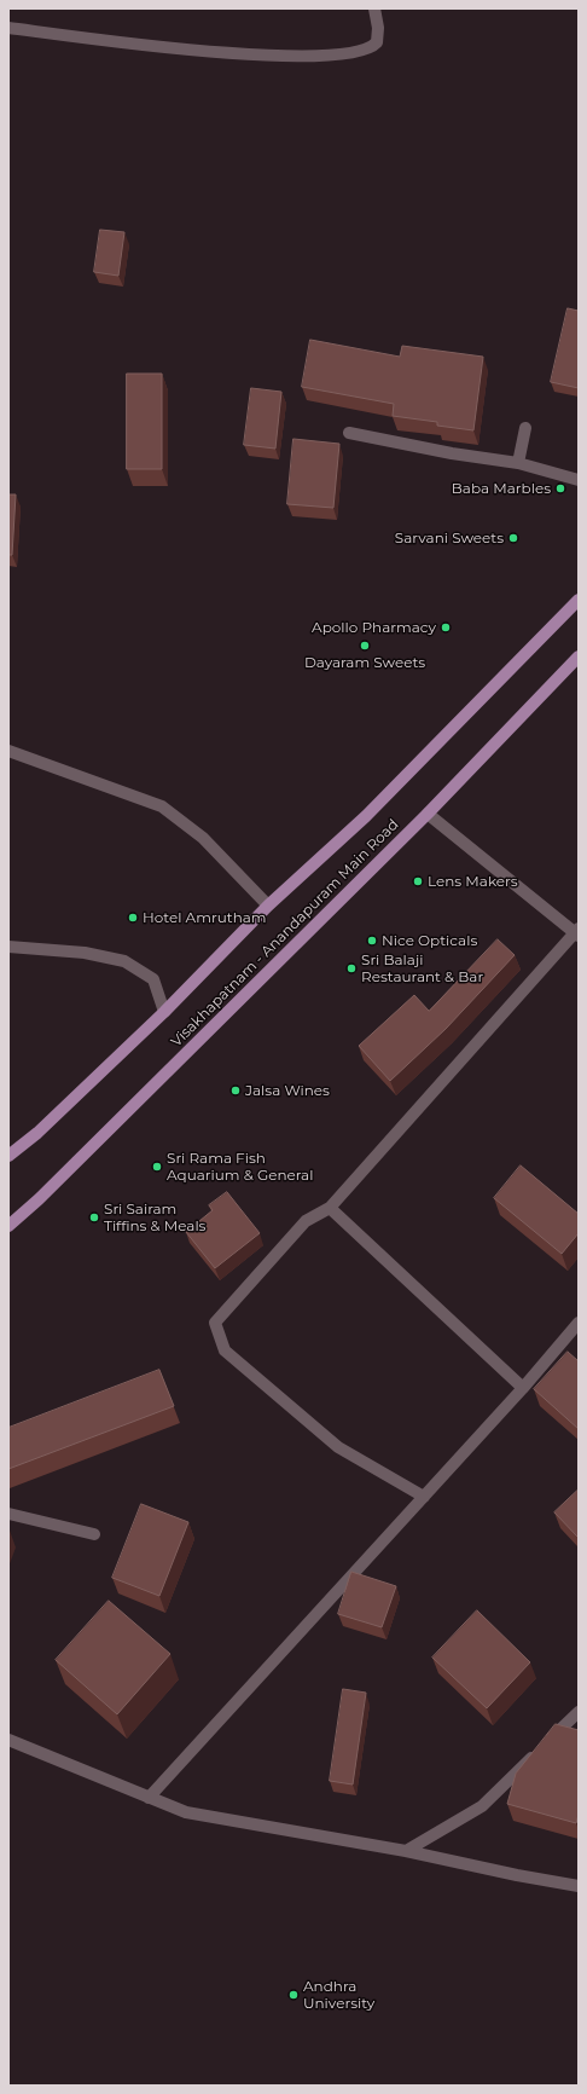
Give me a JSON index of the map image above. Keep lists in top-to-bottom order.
{
  "streets": {
    "main road": ["Visakhapatnam - Anandapuram Main Road"]
  },
  "places": [
    "Baba Marbles",
    "Sarvani Sweets",
    "Apollo Pharmacy",
    "Dayaram Sweets",
    "Lens Makers",
    "Hotel Amrutham",
    "Nice Opticals",
    "Sri Balaji Restaurant & Bar",
    "Jalsa Wines",
    "Sri Rama Fish Aquarium & General",
    "Sri Sairam Tiffins & Meals",
    "Andhra University"
  ]
}
